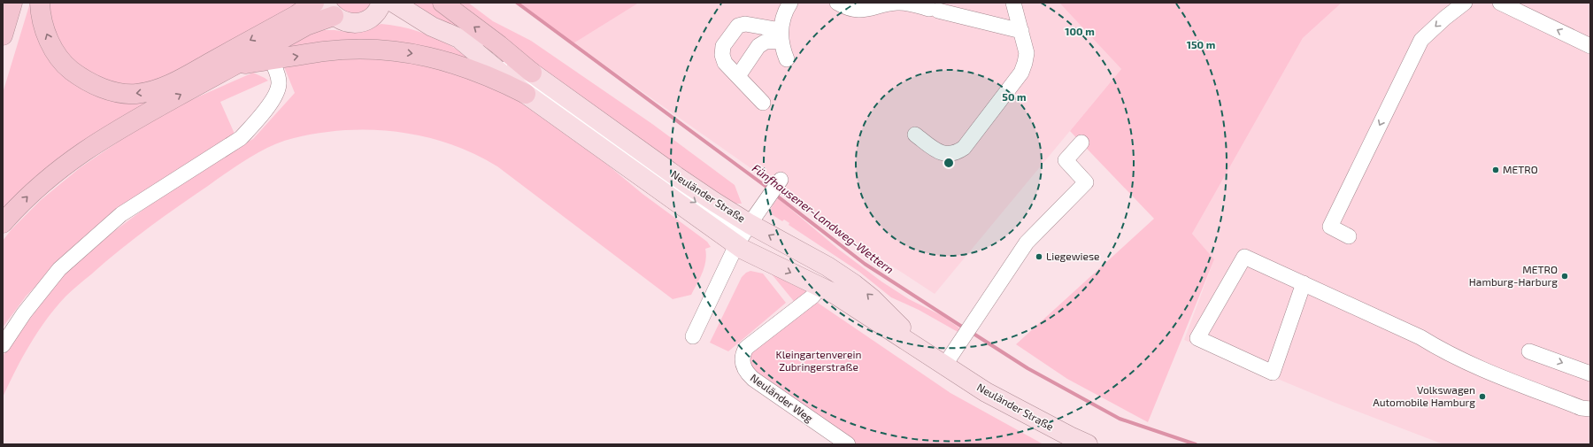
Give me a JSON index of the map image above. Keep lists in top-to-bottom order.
{
  "streets": {
    "main road": ["Neuländer Straße"],
    "street": ["Neuländer Weg"]
  },
  "crossings": [
    ["Neuländer Straße", "Neuländer Weg"]
  ],
  "water": ["Fünfhausener-Landweg-Wettern"],
  "parks": ["Kleingartenverein Zubringerstraße"],
  "places": [
    "METRO",
    "Liegewiese",
    "METRO Hamburg-Harburg",
    "Volkswagen Automobile Hamburg"
  ],
  "rings": ["100 m", "150 m", "50 m"]
}
